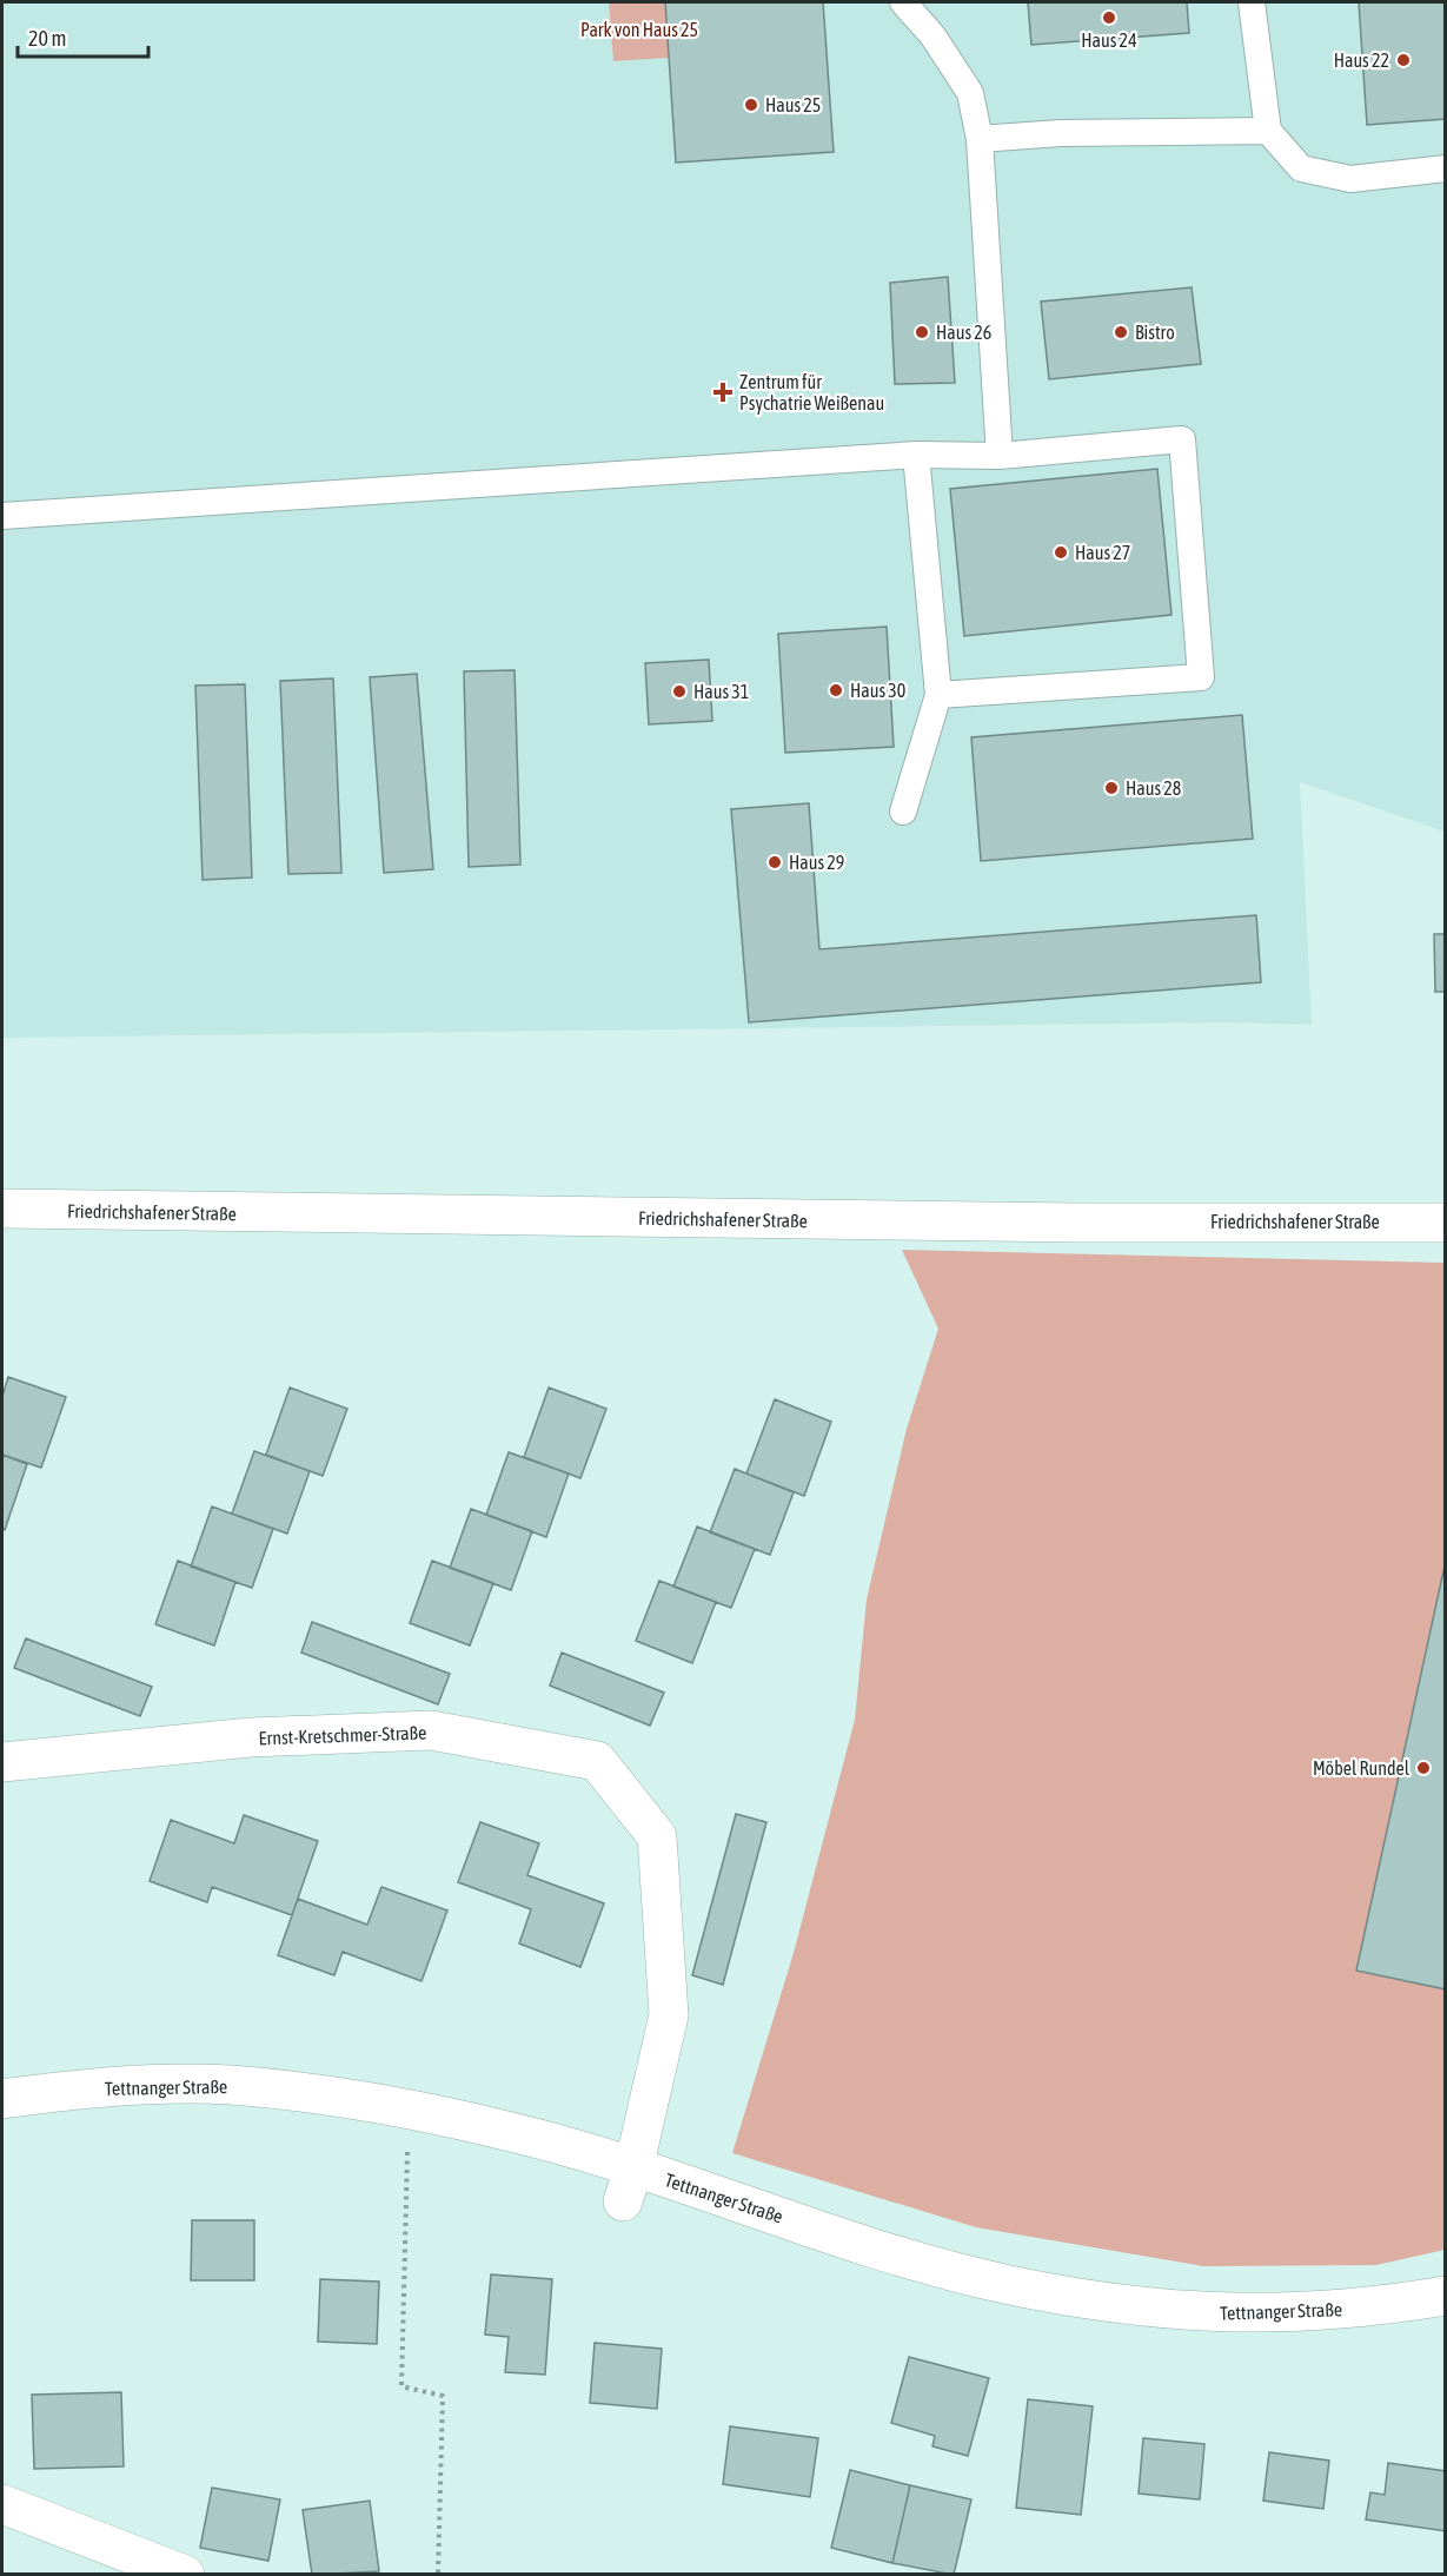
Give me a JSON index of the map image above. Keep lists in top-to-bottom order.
{
  "streets": {
    "street": ["Friedrichshafener Straße", "Ernst-Kretschmer-Straße", "Tettnanger Straße"]
  },
  "crossings": [
    ["Ernst-Kretschmer-Straße", "Tettnanger Straße"]
  ],
  "parks": ["Park von Haus 25"],
  "places": {
    "other": [
      "Haus 24",
      "Haus 22",
      "Haus 25",
      "Haus 26",
      "Bistro",
      "Haus 27",
      "Haus 30",
      "Haus 31",
      "Haus 28",
      "Haus 29",
      "Möbel Rundel"
    ],
    "health": ["Zentrum für Psychatrie Weißenau"]
  },
  "scale_bar": "20 m"
}
